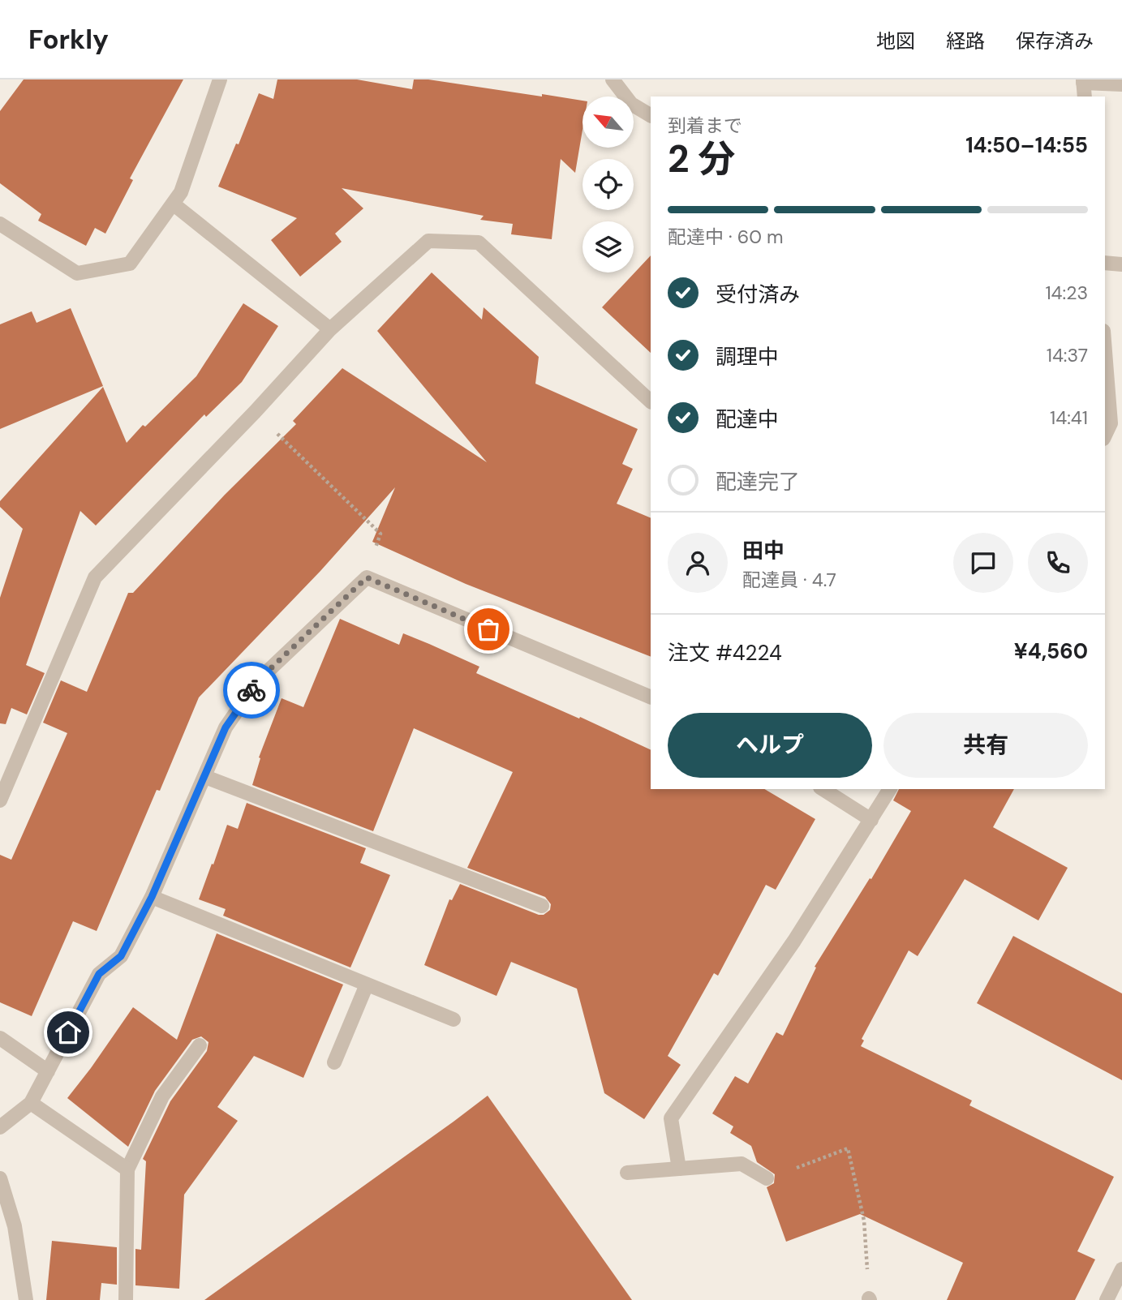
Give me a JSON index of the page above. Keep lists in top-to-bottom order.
{
  "north": "top left",
  "page": {
    "header": "Forkly",
    "nav": ["地図", "経路", "保存済み"],
    "heading": ["2 分", "到着まで", "14:50–14:55"],
    "panel": [
      "田中",
      "配達員 · 4.7",
      "注文 #4224",
      "¥4,560"
    ],
    "bar": "配達中 · 60 m",
    "list": [
      ["受付済み", "14:23"],
      ["調理中", "14:37"],
      ["配達中", "14:41"],
      "配達完了"
    ],
    "buttons": ["ヘルプ", "共有"]
  }
}
